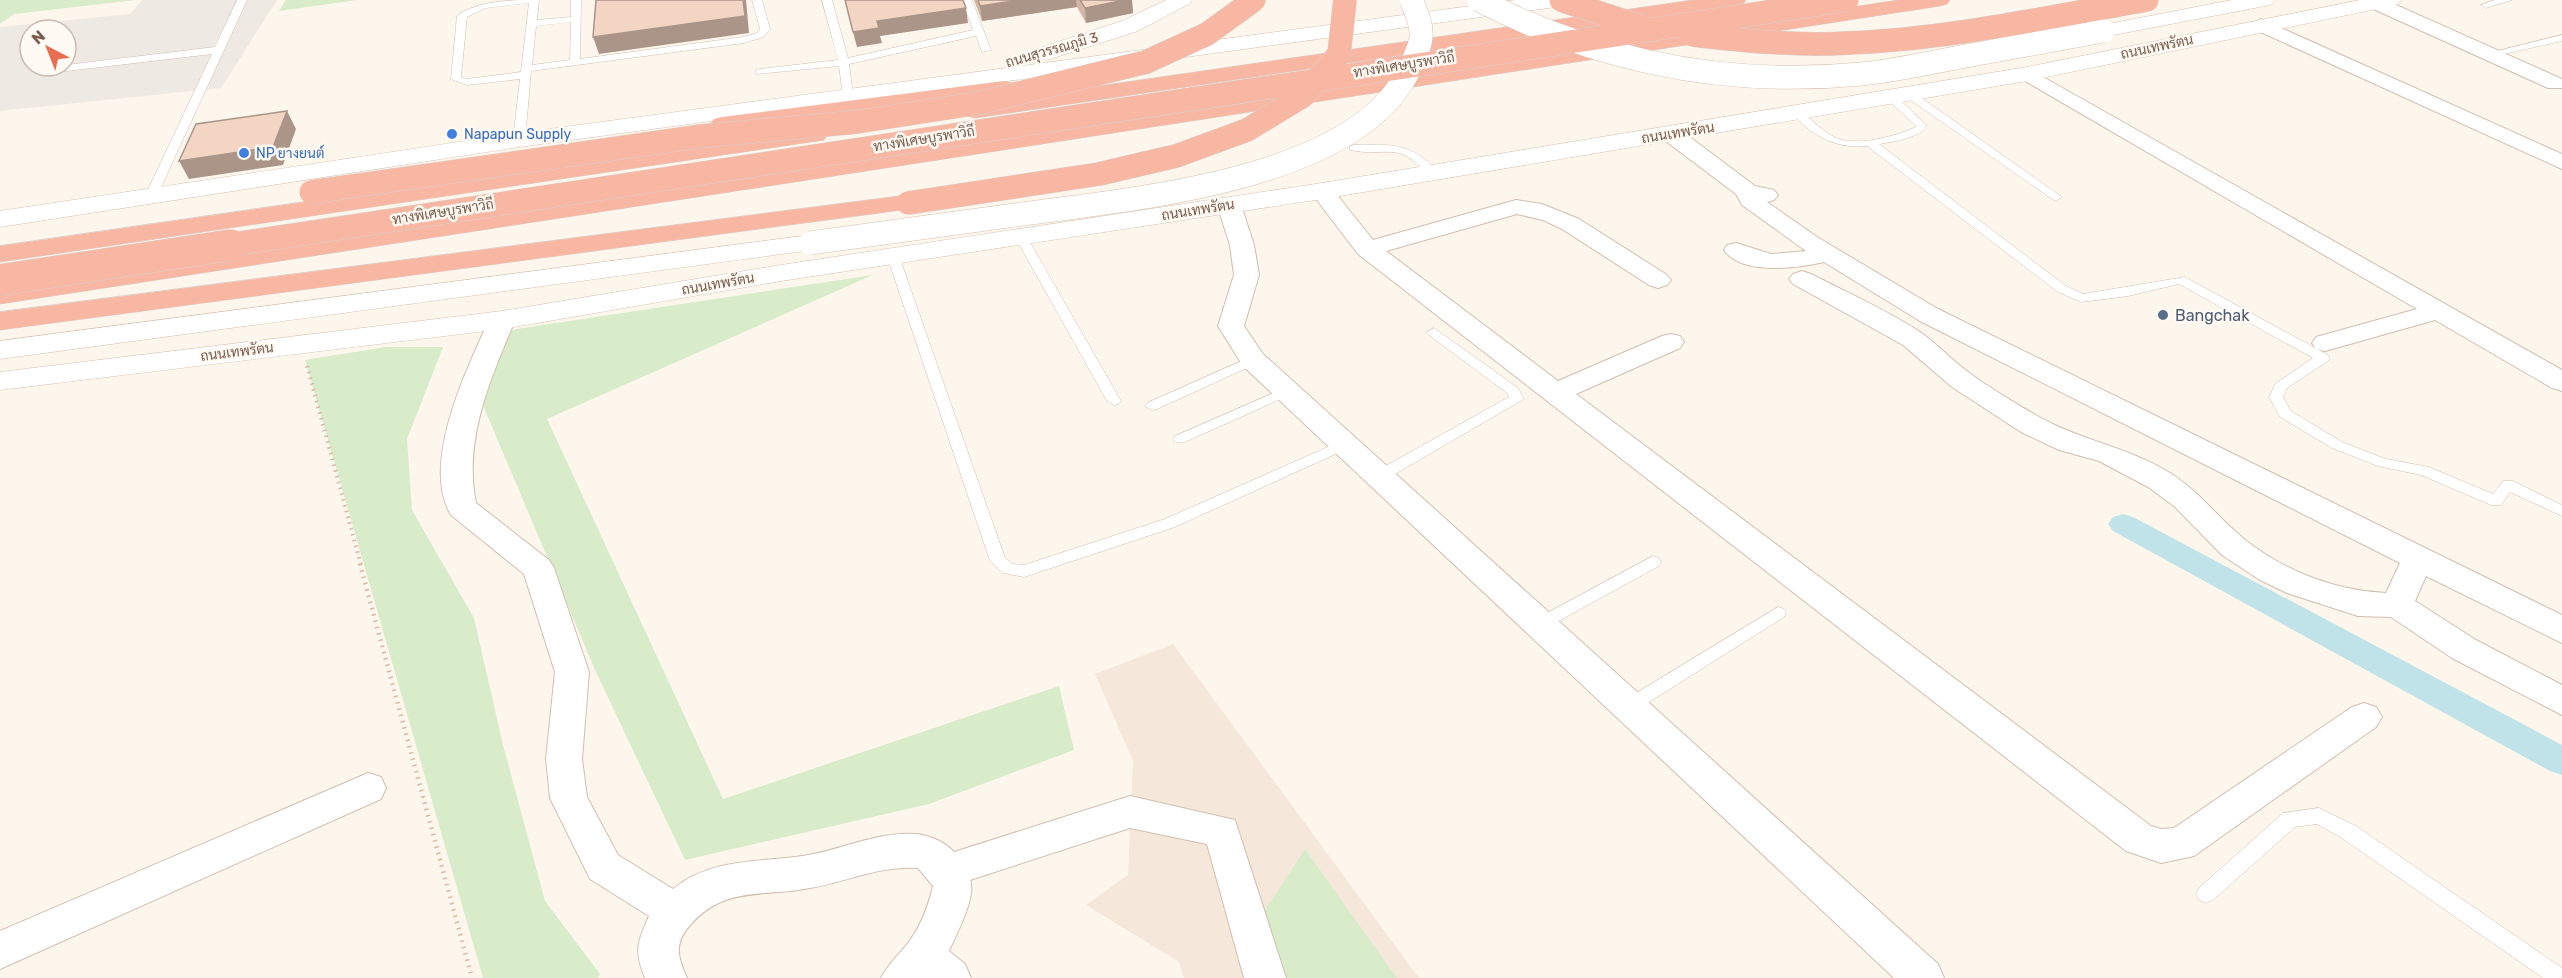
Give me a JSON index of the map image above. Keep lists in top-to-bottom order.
{
  "streets": {
    "highway": ["ทางพิเศษบูรพาวิถี"],
    "main road": ["ถนนเทพรัตน", "ถนนสุวรรณภูมิ 3"]
  },
  "places": ["Napapun Supply", "NP ยางยนต์", "Bangchak"],
  "north": "top left"
}
